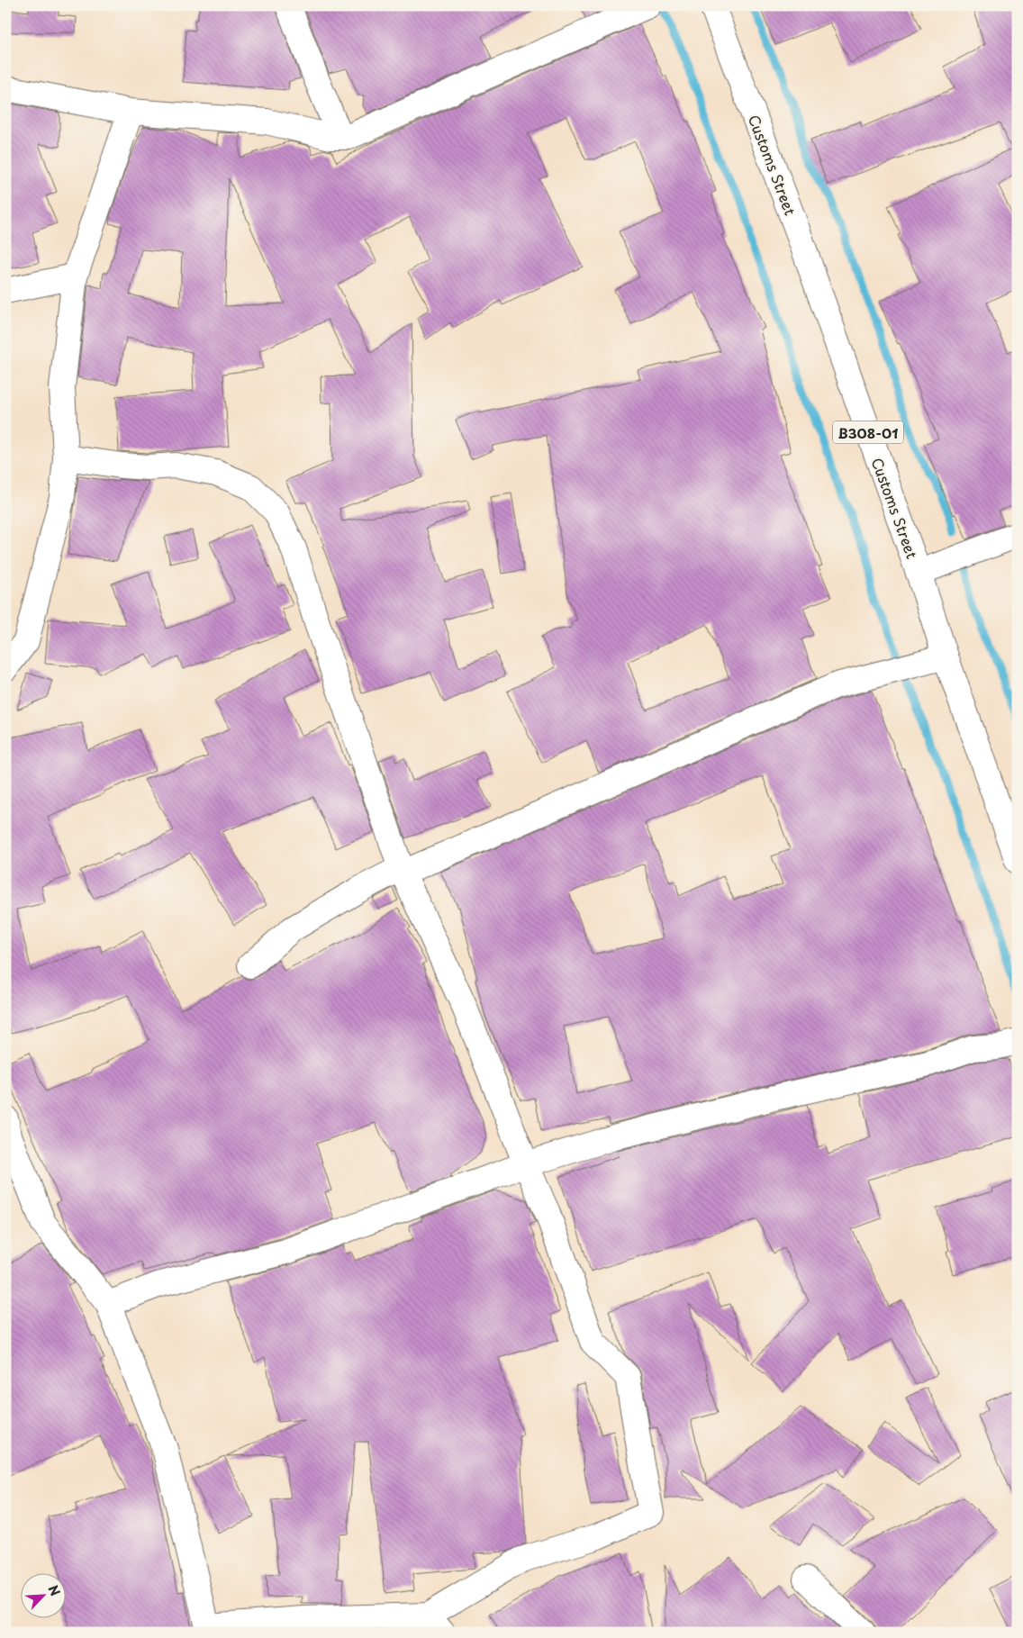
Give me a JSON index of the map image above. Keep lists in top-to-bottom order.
{
  "streets": {
    "main road": ["Customs Street", "B308-01"]
  },
  "north": "top right"
}
